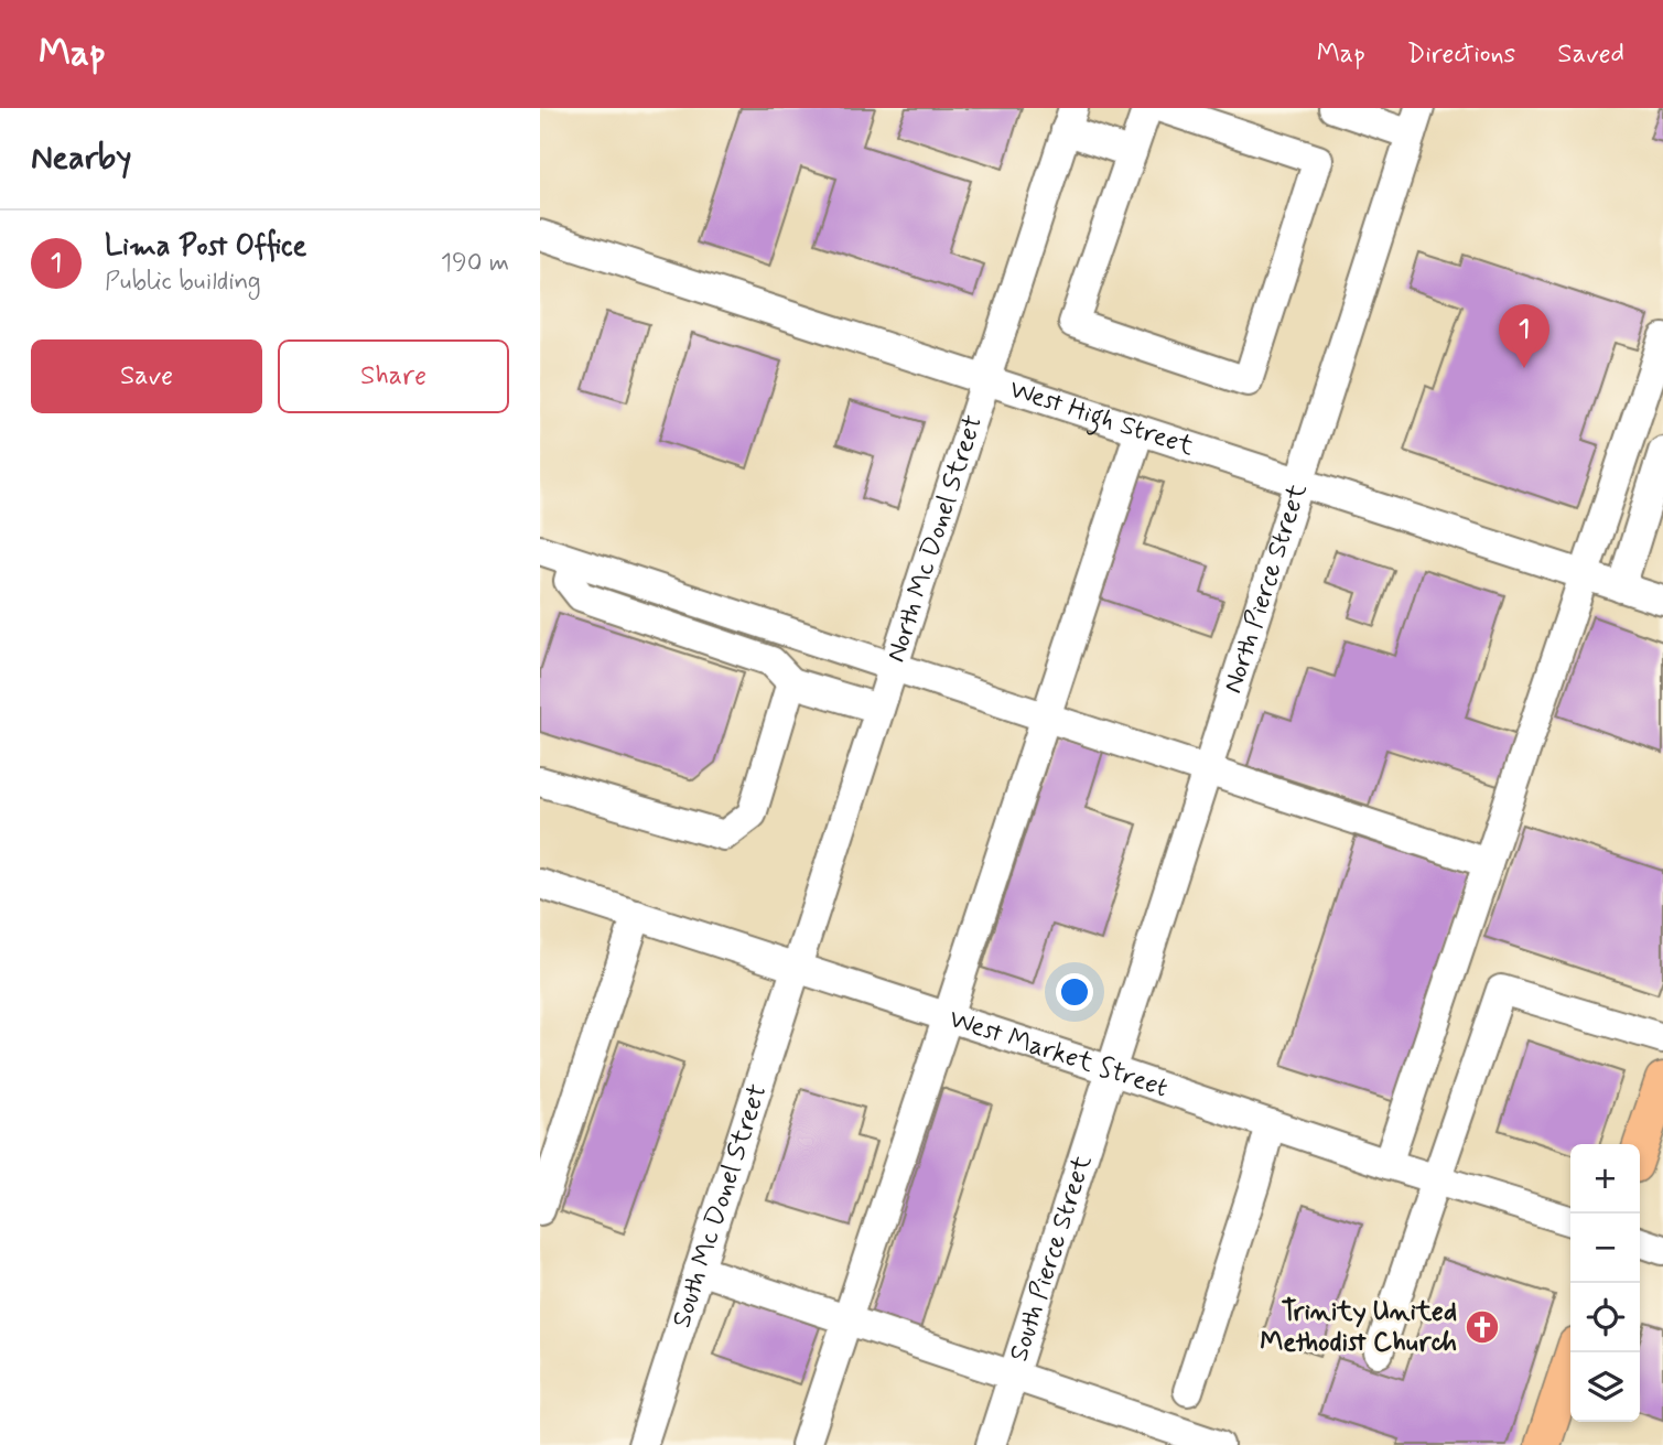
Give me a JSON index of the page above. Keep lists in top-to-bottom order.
{
  "streets": {
    "street": [
      "West High Street",
      "North Mc Donel Street",
      "North Pierce Street",
      "West Market Street",
      "South Mc Donel Street",
      "South Pierce Street"
    ]
  },
  "crossings": [
    ["West High Street", "North Mc Donel Street"],
    ["West High Street", "North Pierce Street"],
    ["North Mc Donel Street", "West Market Street"],
    ["North Mc Donel Street", "South Mc Donel Street"],
    ["North Pierce Street", "West Market Street"],
    ["North Pierce Street", "South Pierce Street"],
    ["West Market Street", "South Mc Donel Street"],
    ["West Market Street", "South Pierce Street"]
  ],
  "places": {
    "church": ["Trinity United Methodist Church"]
  },
  "page": {
    "header": "Map",
    "nav": ["Map", "Directions", "Saved"],
    "heading": "Nearby",
    "list": [
      {
        "mark": "1",
        "name": "Lima Post Office",
        "note": "Public building",
        "value": "190 m"
      }
    ],
    "pins": "1",
    "buttons": ["Save", "Share"],
    "map_buttons": ["+", "−"]
  }
}
